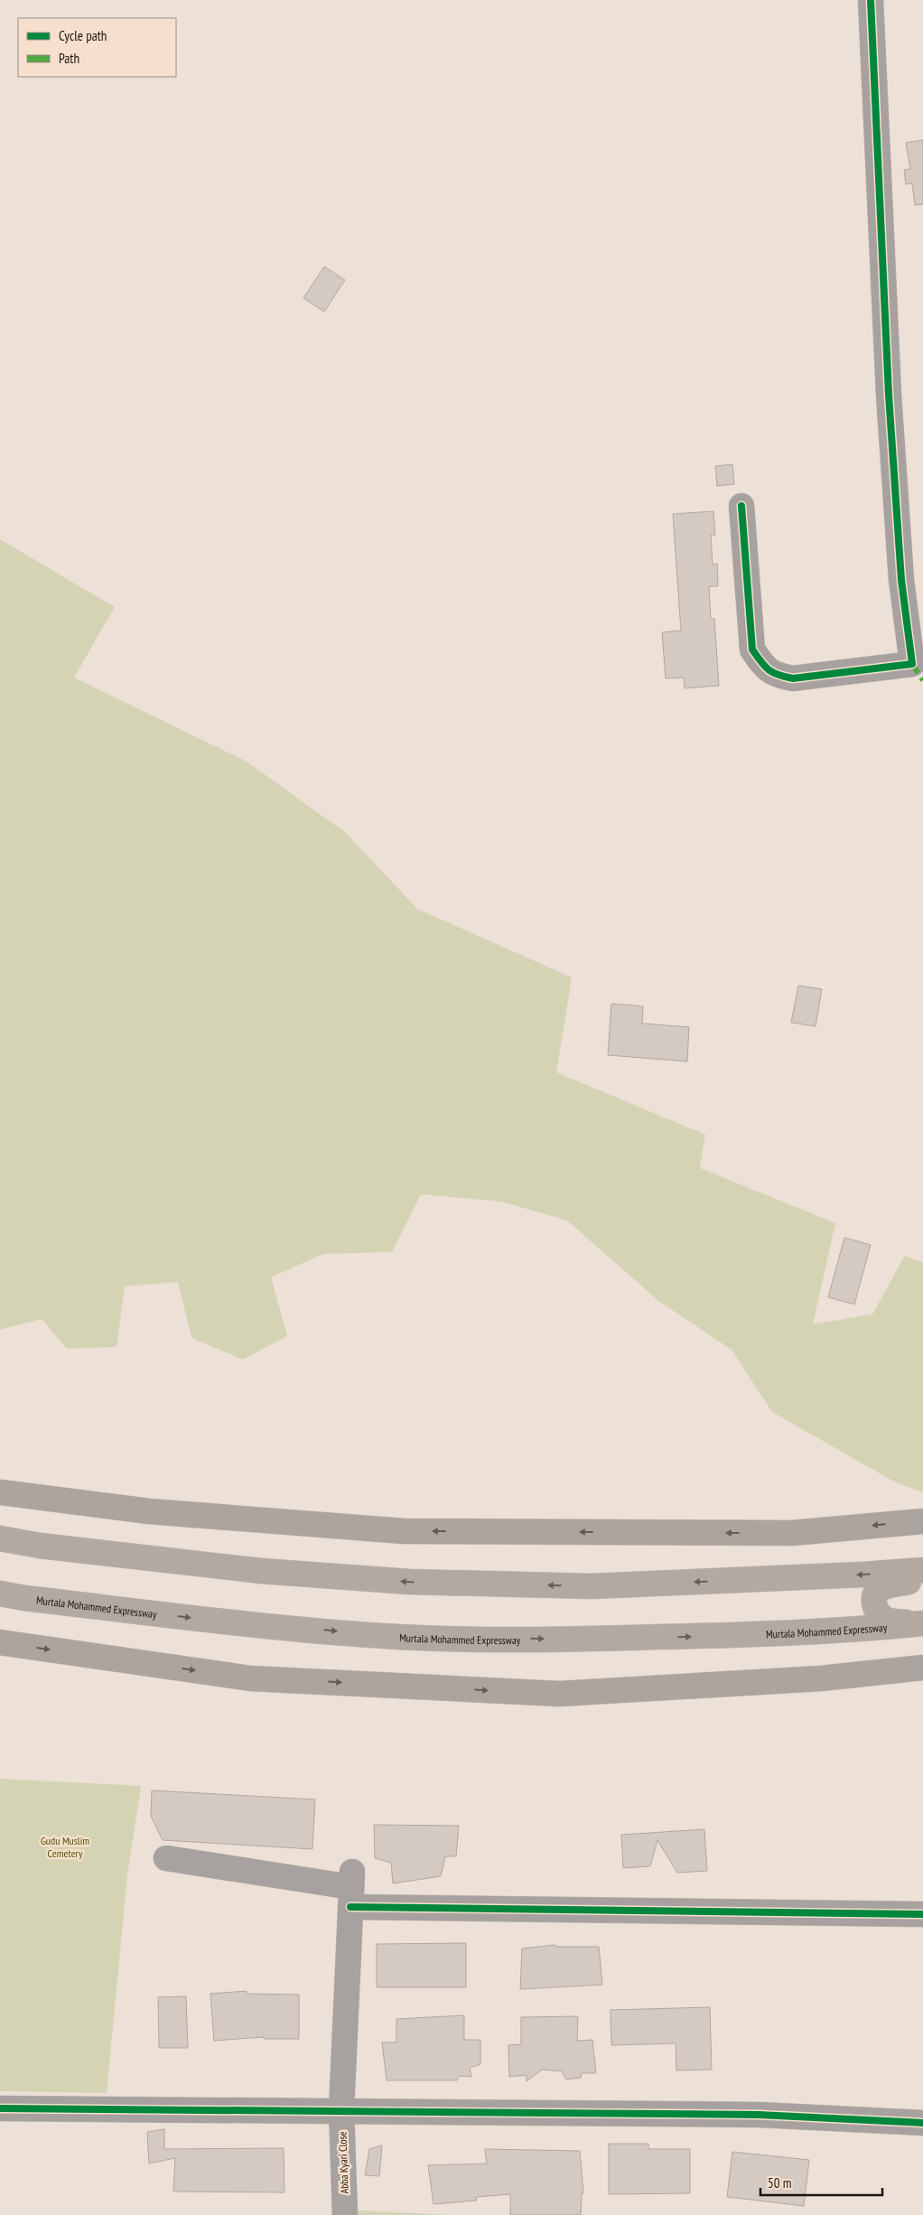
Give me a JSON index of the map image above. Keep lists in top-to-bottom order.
{
  "streets": {
    "highway": ["Murtala Mohammed Expressway"],
    "street": ["Abba Kyari Close"]
  },
  "parks": ["Gudu Muslim Cemetery"],
  "legend": ["Cycle path", "Path"],
  "scale_bar": "50 m"
}
